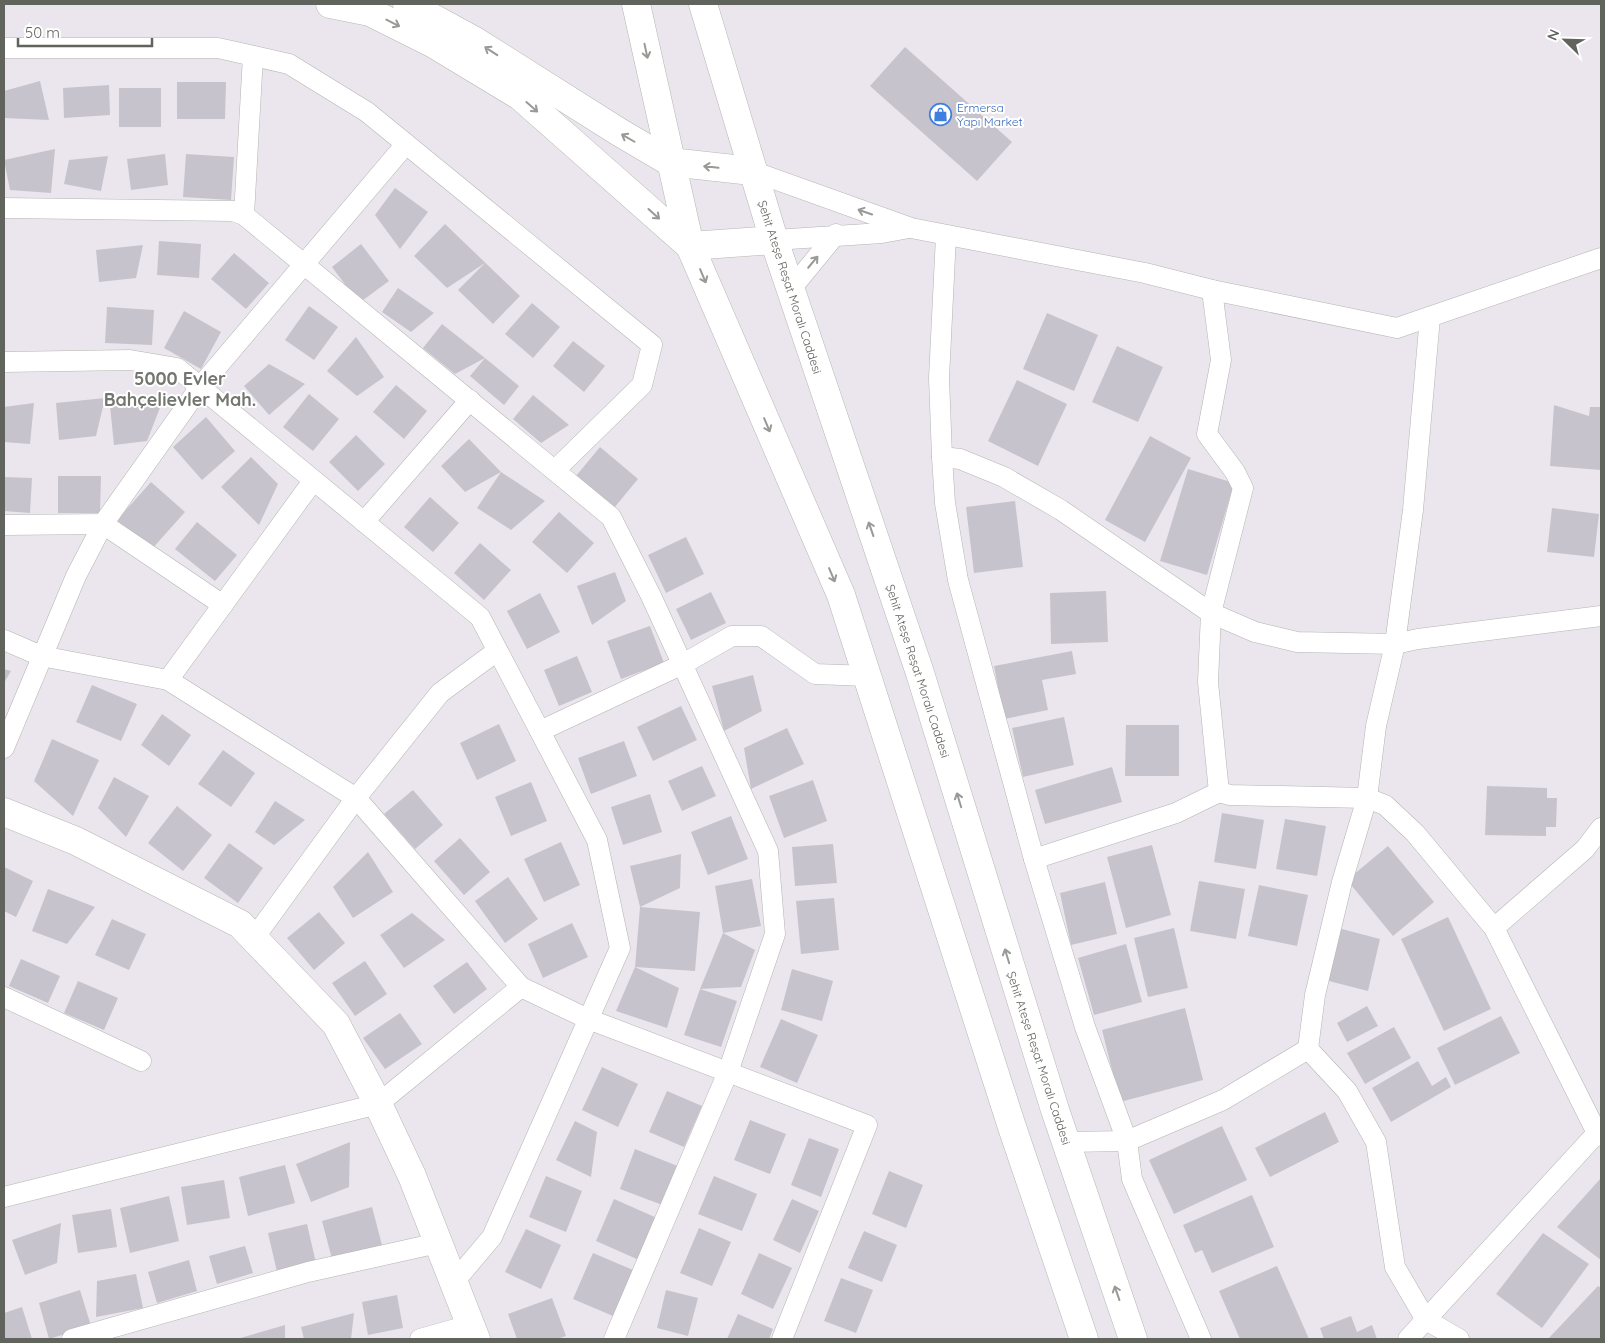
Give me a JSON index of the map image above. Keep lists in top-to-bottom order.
{
  "streets": {
    "main road": ["Şehit Ateşe Reşat Moralı Caddesi"]
  },
  "districts": ["5000 Evler Bahçelievler Mah."],
  "places": {
    "shop": ["Ermersa Yapı Market"]
  },
  "scale_bar": "50 m",
  "north": "top left"
}
